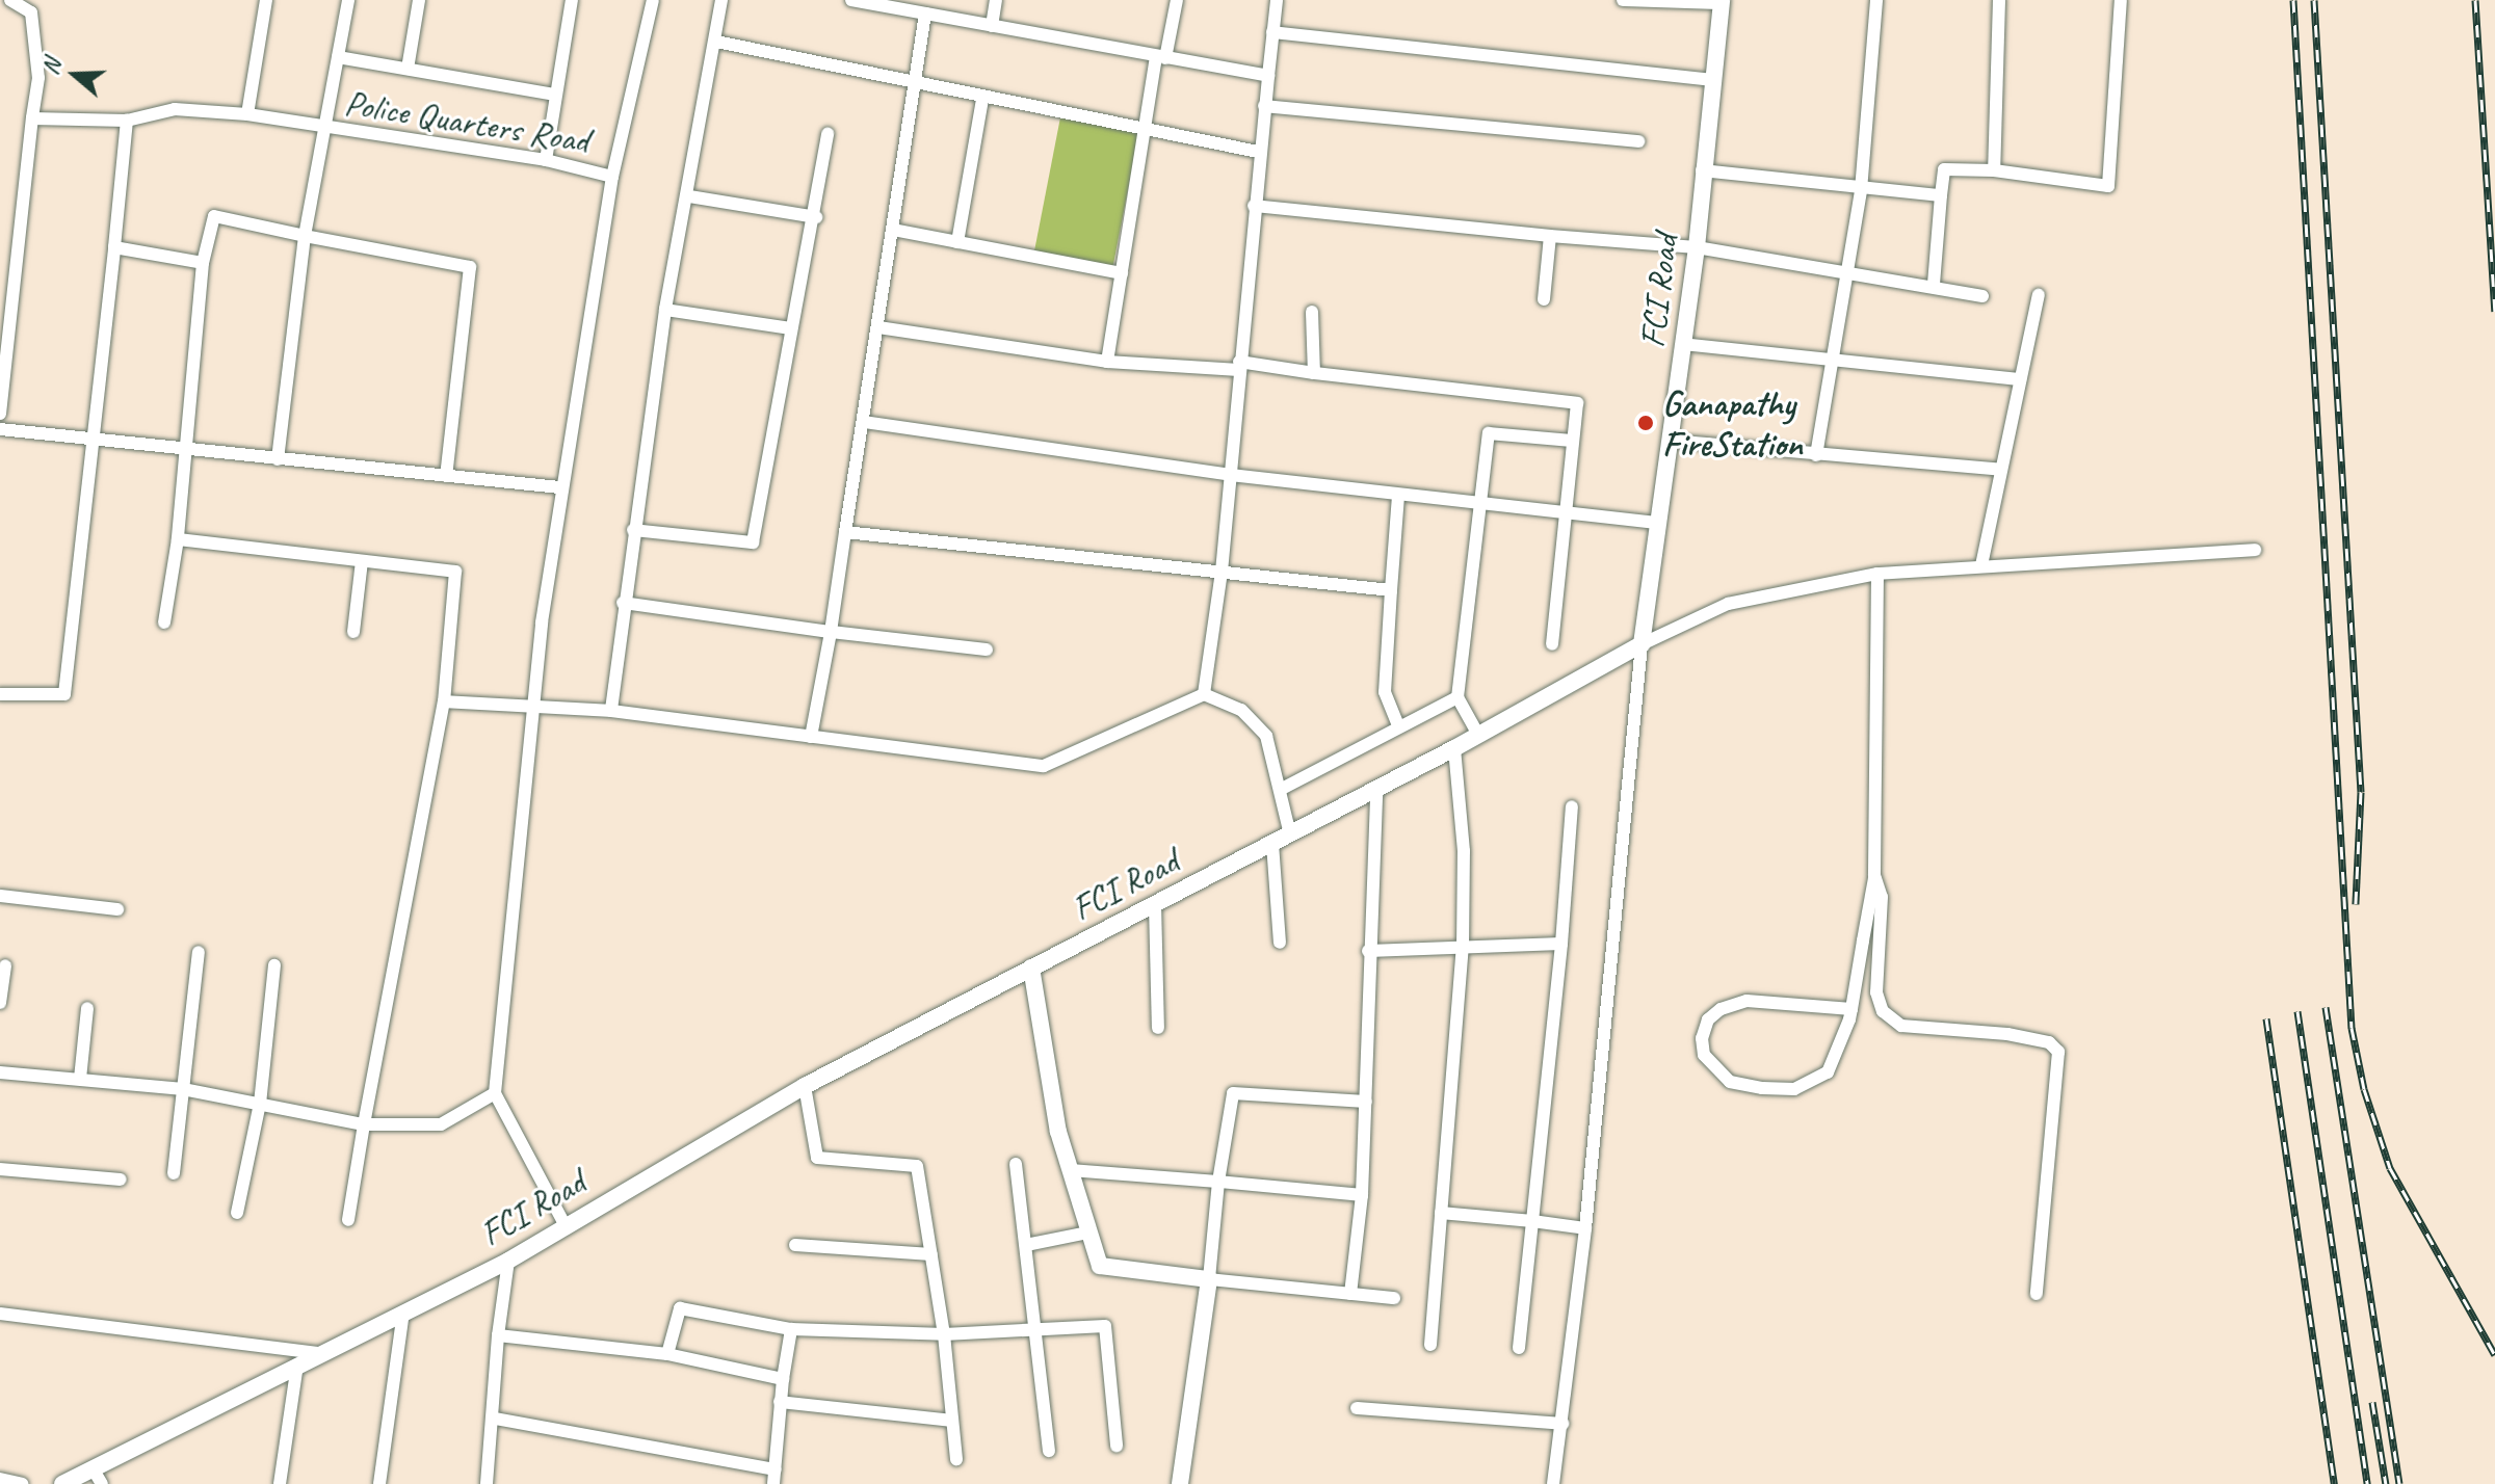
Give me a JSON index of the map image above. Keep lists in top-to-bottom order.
{
  "streets": {
    "street": ["Police Quarters Road", "FCI Road"]
  },
  "places": ["Ganapathy FireStation"],
  "north": "left"
}
